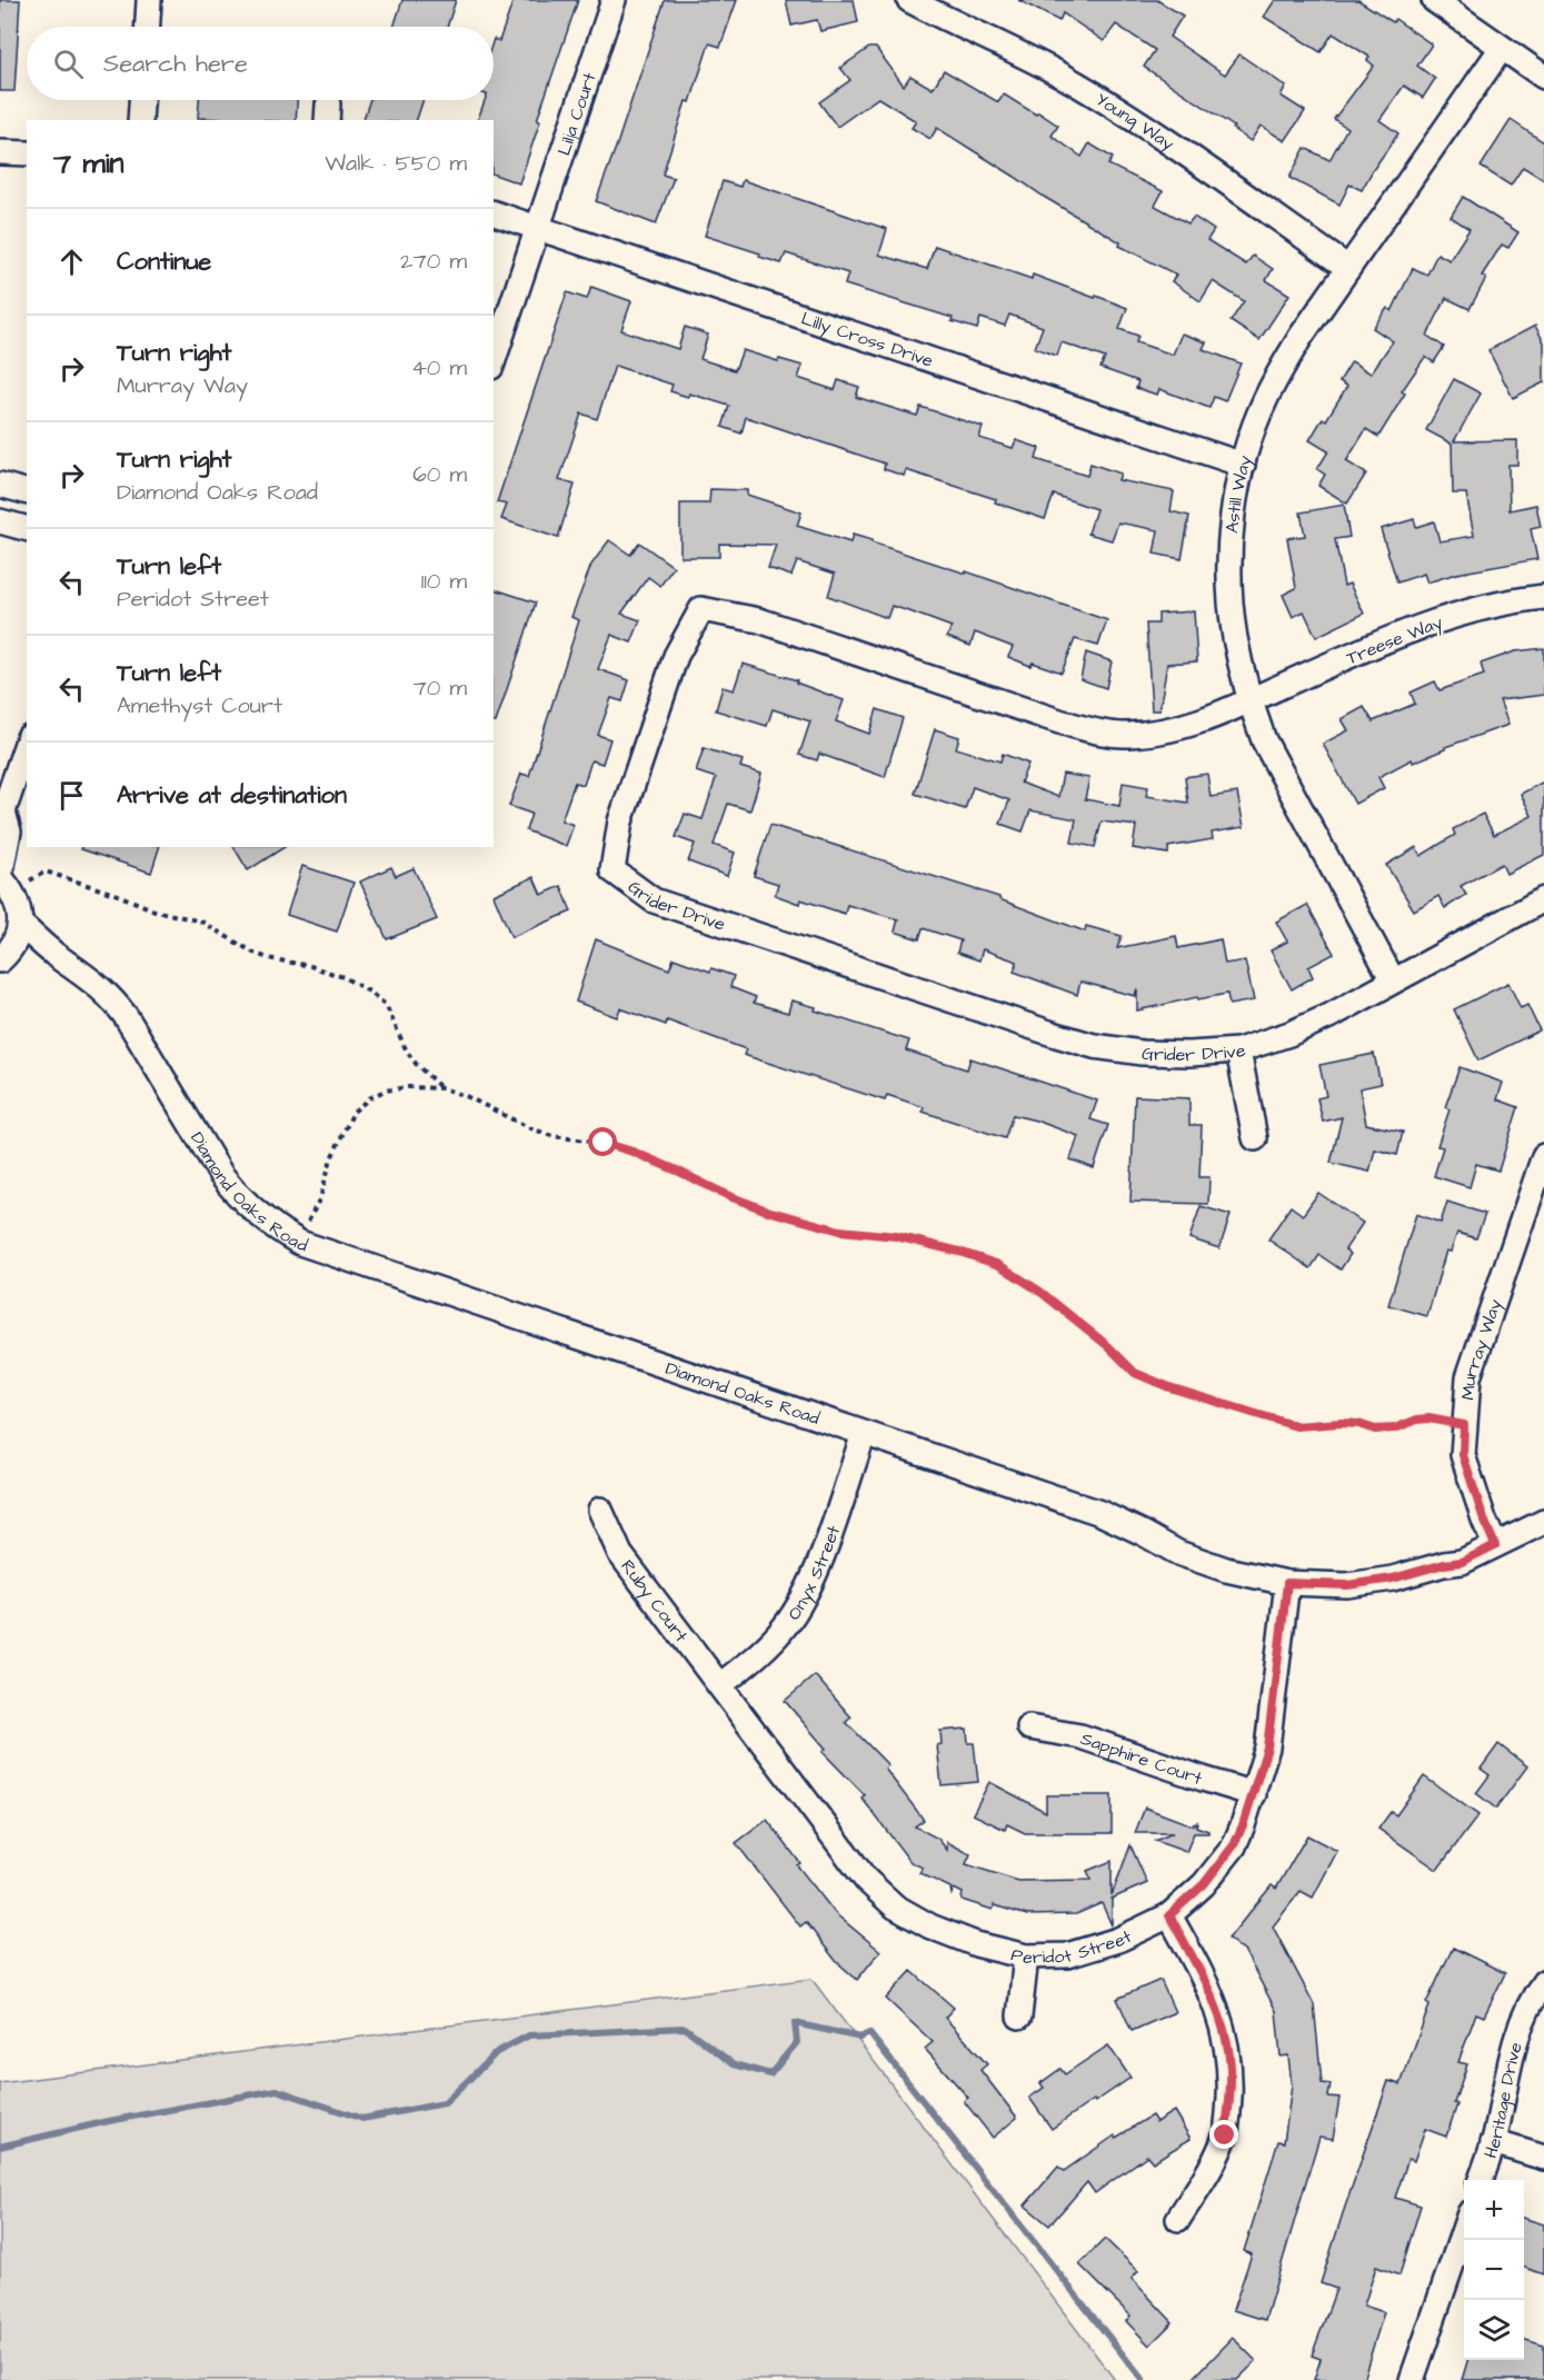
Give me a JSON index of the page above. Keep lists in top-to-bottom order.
{
  "streets": {
    "street": [
      "Lilja Court",
      "Young Way",
      "Lilly Cross Drive",
      "Astill Way",
      "Treese Way",
      "Grider Drive",
      "Diamond Oaks Road",
      "Murray Way",
      "Onyx Street",
      "Ruby Court",
      "Sapphire Court",
      "Peridot Street",
      "Heritage Drive"
    ]
  },
  "crossings": [
    ["Lilja Court", "Lilly Cross Drive"],
    ["Young Way", "Astill Way"],
    ["Lilly Cross Drive", "Astill Way"],
    ["Astill Way", "Treese Way"],
    ["Astill Way", "Grider Drive"],
    ["Treese Way", "Grider Drive"],
    ["Diamond Oaks Road", "Murray Way"],
    ["Diamond Oaks Road", "Onyx Street"],
    ["Diamond Oaks Road", "Peridot Street"],
    ["Onyx Street", "Ruby Court"],
    ["Onyx Street", "Peridot Street"],
    ["Ruby Court", "Peridot Street"],
    ["Sapphire Court", "Peridot Street"]
  ],
  "page": {
    "search": "Search here",
    "heading": ["7 min", "Walk · 550 m"],
    "list": [
      ["Continue", "270 m"],
      ["Turn right", "Murray Way", "40 m"],
      ["Turn right", "Diamond Oaks Road", "60 m"],
      ["Turn left", "Peridot Street", "110 m"],
      ["Turn left", "Amethyst Court", "70 m"],
      "Arrive at destination"
    ],
    "map_buttons": ["+", "−"]
  }
}
